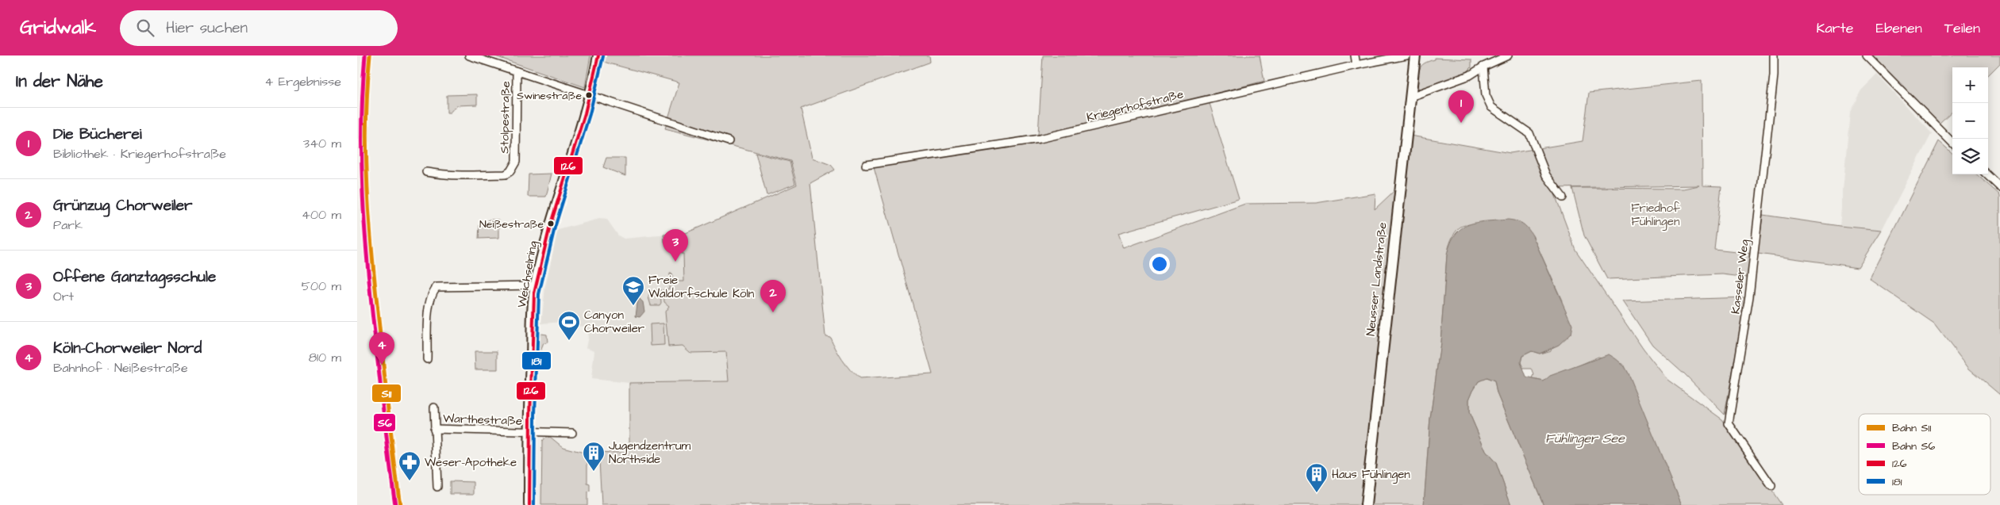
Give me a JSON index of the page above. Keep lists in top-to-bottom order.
{
  "streets": {
    "street": [
      "Kriegerhofstraße",
      "Stolpestraße",
      "Weichselring",
      "Kasseler Weg",
      "Neusser Landstraße",
      "Warthestraße"
    ]
  },
  "crossings": [
    ["Weichselring", "Warthestraße"]
  ],
  "water": ["Fühlinger See"],
  "parks": ["Friedhof Fühlingen"],
  "places": {
    "other": ["Swinestraße", "Neißestraße"],
    "school or university": ["Freie Waldorfschule Köln"],
    "sports": ["Canyon Chorweiler"],
    "building": ["Jugendzentrum Northside", "Haus Fühlingen"],
    "pharmacy": ["Weser-Apotheke"]
  },
  "lines": [
    "rail line S11",
    "rail line S6",
    "transit line 126",
    "transit line 181"
  ],
  "legend": [
    "Bahn S11",
    "Bahn S6",
    "126",
    "181"
  ],
  "page": {
    "header": "Gridwalk",
    "search": "Hier suchen",
    "nav": ["Karte", "Ebenen", "Teilen"],
    "heading": ["In der Nähe", "4 Ergebnisse"],
    "map_buttons": ["+", "−"],
    "pins": [
      "1",
      "3",
      "2",
      "4"
    ],
    "list": [
      {
        "mark": "1",
        "name": "Die Bücherei",
        "note": "Bibliothek · Kriegerhofstraße",
        "value": "340 m"
      },
      {
        "mark": "2",
        "name": "Grünzug Chorweiler",
        "note": "Park",
        "value": "400 m"
      },
      {
        "mark": "3",
        "name": "Offene Ganztagsschule",
        "note": "Ort",
        "value": "500 m"
      },
      {
        "mark": "4",
        "name": "Köln-Chorweiler Nord",
        "note": "Bahnhof · Neißestraße",
        "value": "810 m"
      }
    ]
  }
}
